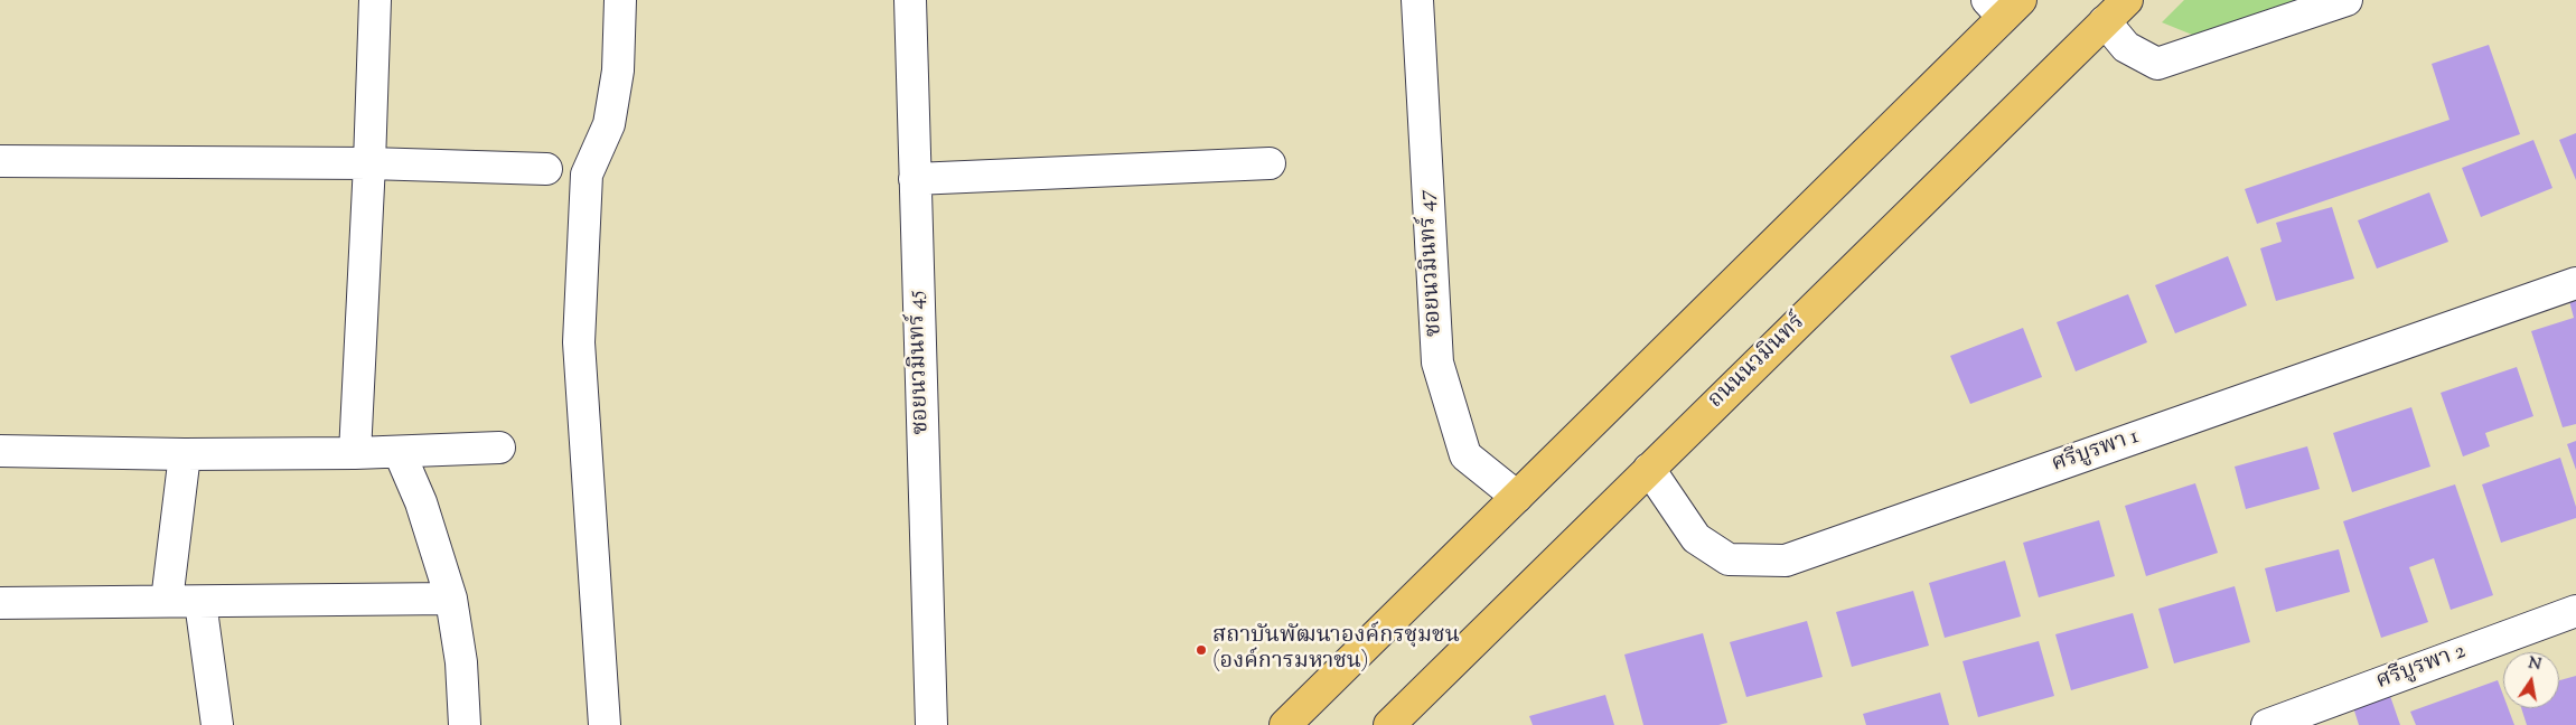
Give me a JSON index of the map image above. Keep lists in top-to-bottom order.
{
  "streets": {
    "main road": ["ถนนนวมินทร์"],
    "street": [
      "ซอยนวมินทร์ 47",
      "ซอยนวมินทร์ 45",
      "ศรีบูรพา 1",
      "ศรีบูรพา 2"
    ]
  },
  "crossings": [
    ["ถนนนวมินทร์", "ศรีบูรพา 1"]
  ],
  "places": ["สถาบันพัฒนาองค์กรชุมชน (องค์การมหาชน)"],
  "north": "top"
}
